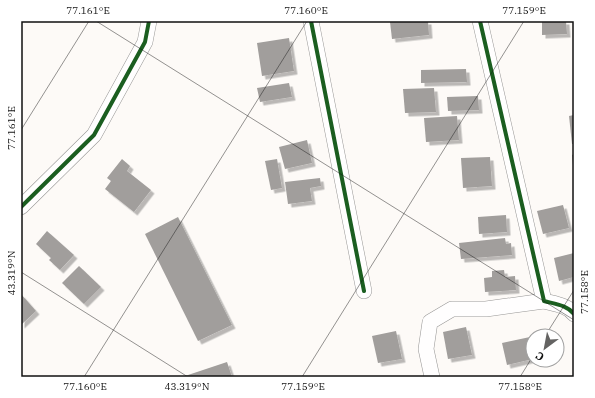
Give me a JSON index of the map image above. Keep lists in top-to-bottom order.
{
  "north": "bottom left",
  "coordinates": [
    "77.161°E",
    "77.160°E",
    "77.159°E",
    "43.319°N",
    "77.158°E"
  ]
}
